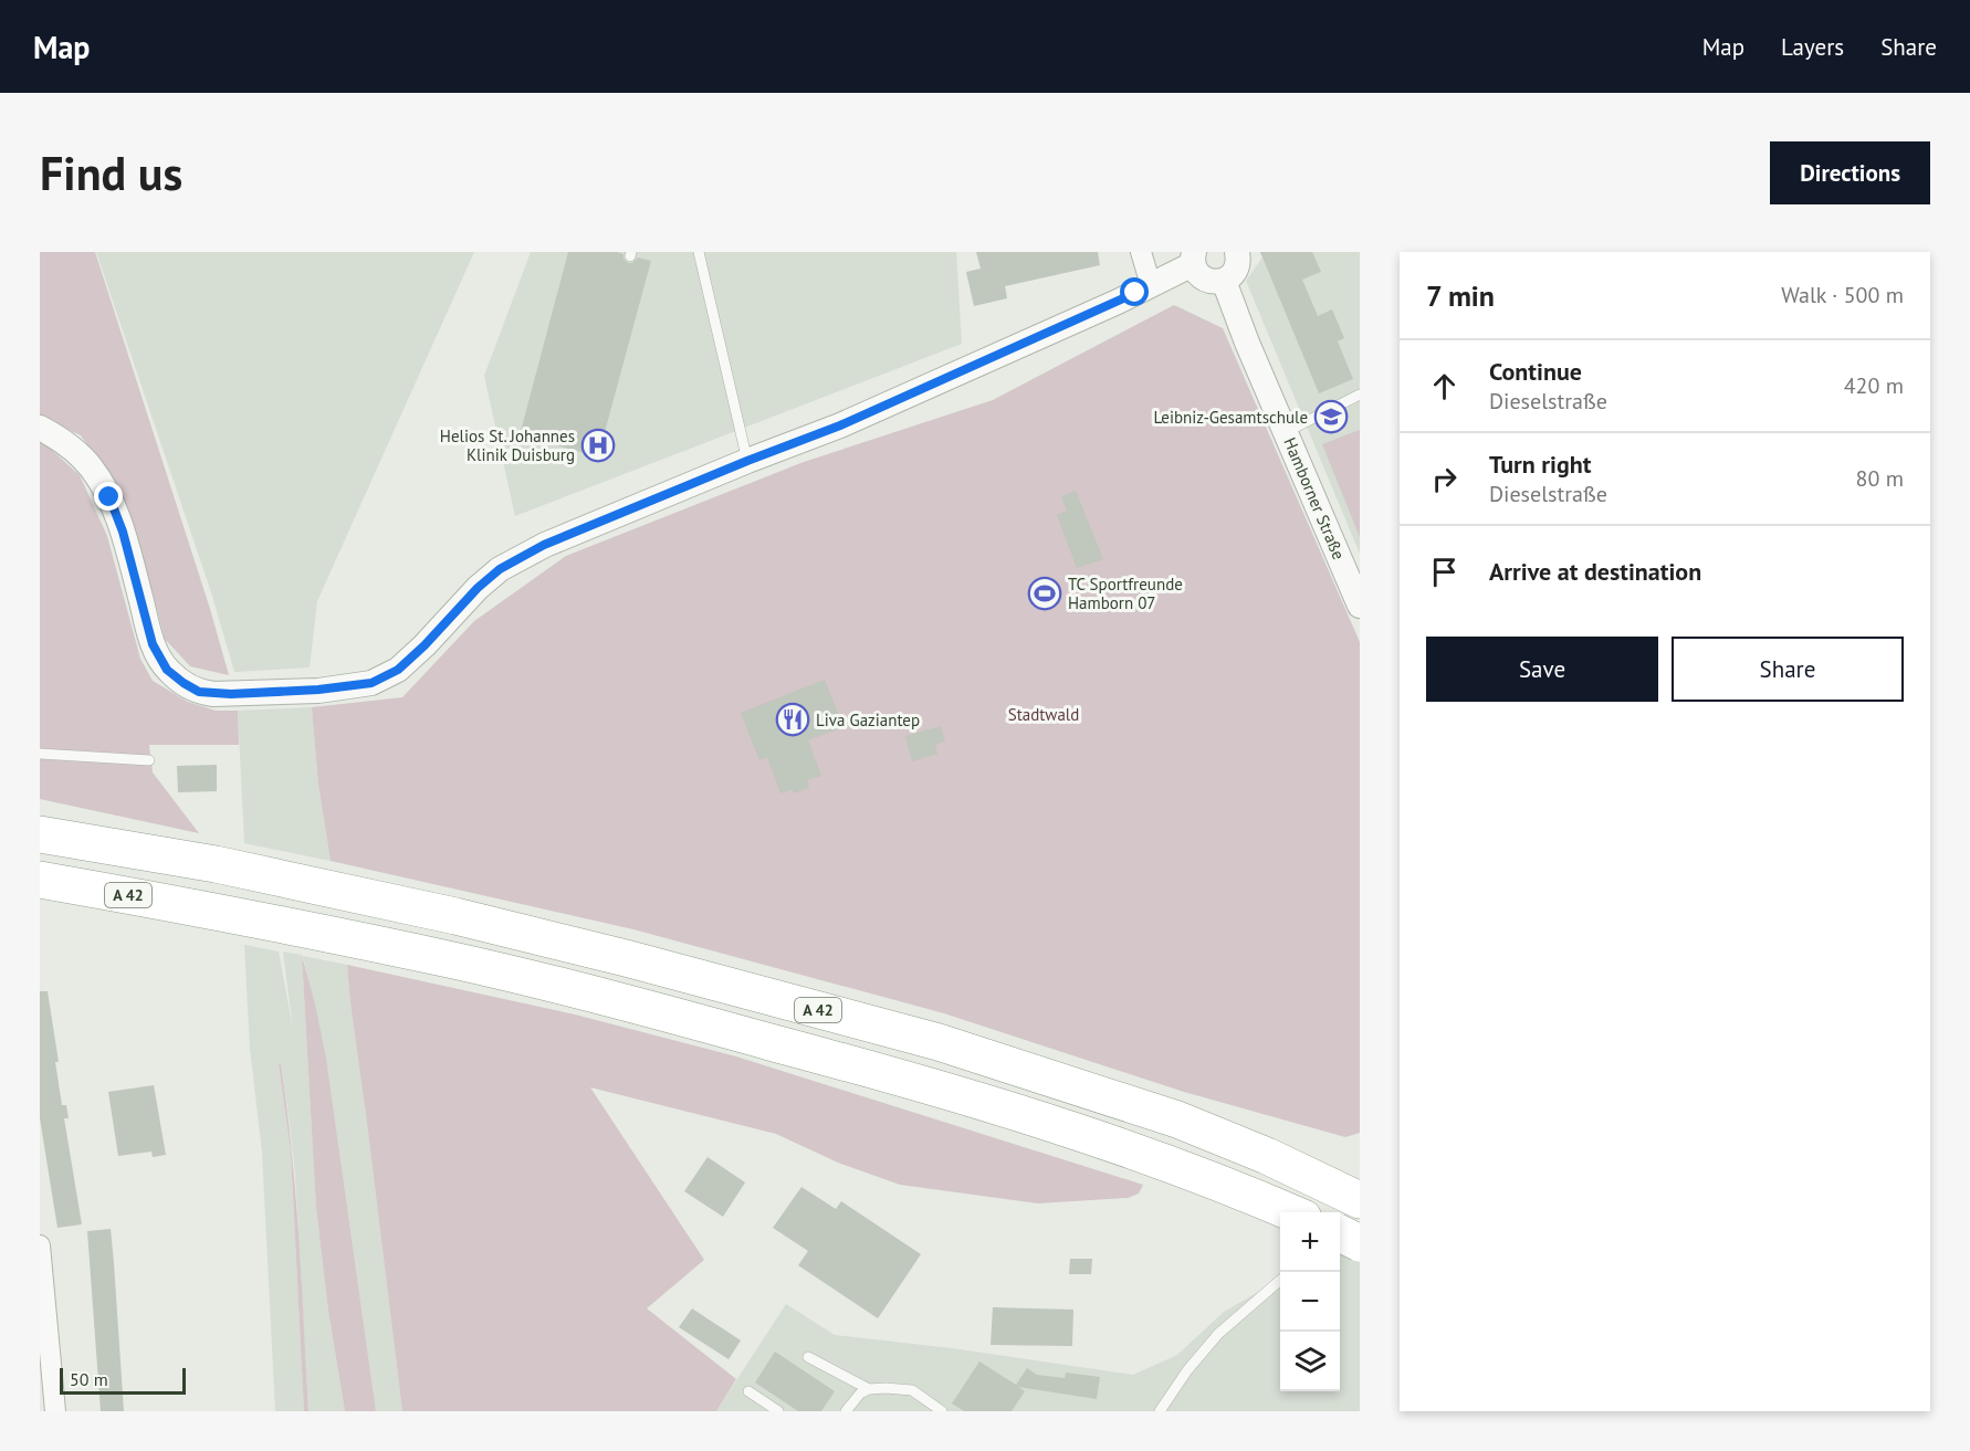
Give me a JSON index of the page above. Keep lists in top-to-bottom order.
{
  "streets": {
    "highway": ["A 42"],
    "street": ["Hamborner Straße"]
  },
  "parks": ["Stadtwald"],
  "places": {
    "school or university": ["Leibniz-Gesamtschule"],
    "hospital": ["Helios St. Johannes Klinik Duisburg"],
    "sports": ["TC Sportfreunde Hamborn 07"],
    "restaurant": ["Liva Gaziantep"]
  },
  "scale_bar": "50 m",
  "page": {
    "header": "Map",
    "nav": ["Map", "Layers", "Share"],
    "buttons": [
      "Directions",
      ["Save", "Share"]
    ],
    "title": "Find us",
    "heading": ["7 min", "Walk · 500 m"],
    "list": [
      ["Continue", "Dieselstraße", "420 m"],
      ["Turn right", "Dieselstraße", "80 m"],
      "Arrive at destination"
    ],
    "map_buttons": ["+", "−"],
    "scale": "50 m"
  }
}
